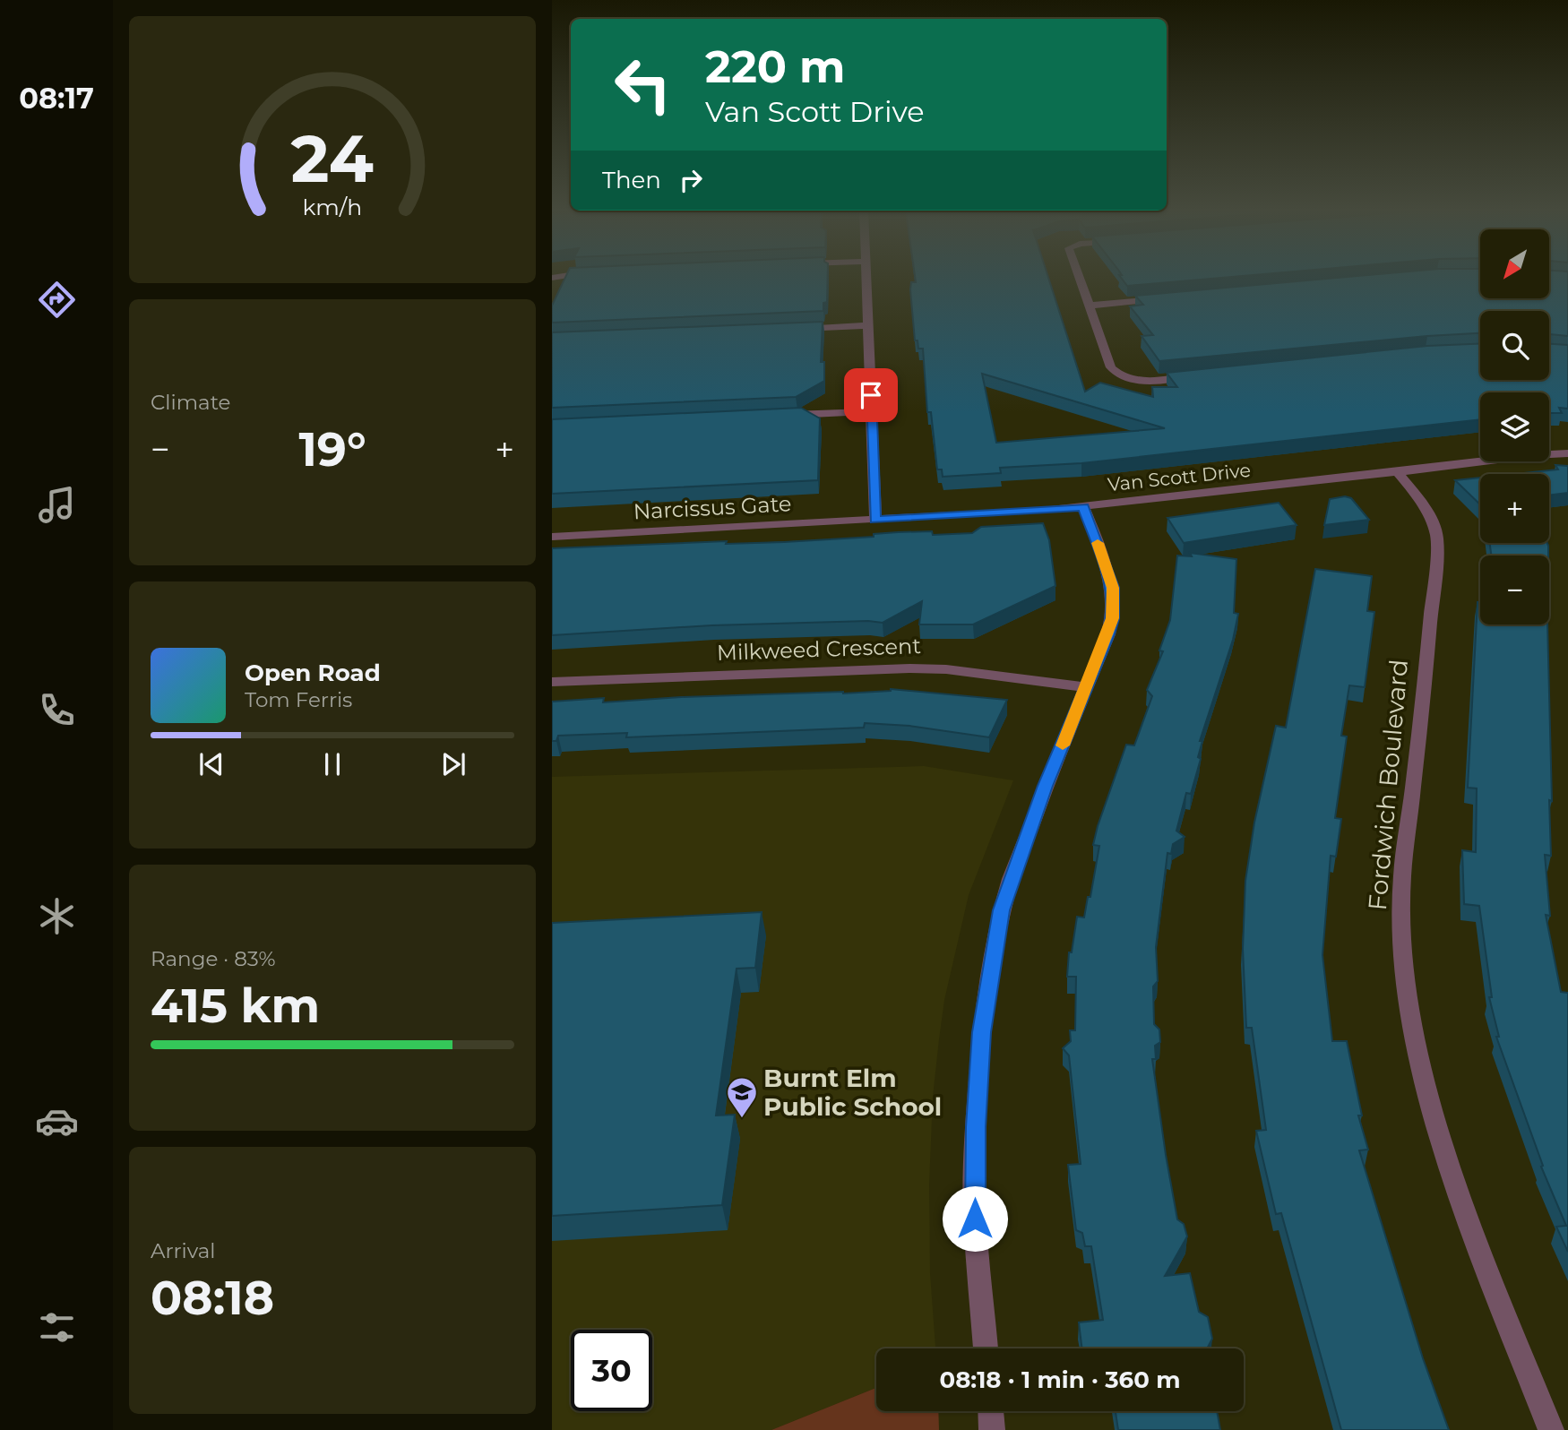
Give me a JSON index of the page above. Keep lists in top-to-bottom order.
{
  "streets": {
    "street": [
      "Van Scott Drive",
      "Narcissus Gate",
      "Milkweed Crescent",
      "Fordwich Boulevard"
    ]
  },
  "crossings": [
    ["Van Scott Drive", "Narcissus Gate"],
    ["Van Scott Drive", "Fordwich Boulevard"]
  ],
  "places": {
    "school or university": ["Burnt Elm Public School"]
  },
  "north": "bottom left",
  "page": {
    "tabs": "08:17",
    "turn": ["220 m", "Van Scott Drive"],
    "then": "Then",
    "map_buttons": ["+", "−"],
    "tile": [
      "Climate",
      ["Range · 83%", "415 km"],
      ["Arrival", "08:18"]
    ],
    "heat": ["−", "19°", "+"],
    "song": ["Open Road", "Tom Ferris"],
    "limit": "30",
    "trip": "08:18 · 1 min · 360 m",
    "gauge": ["24", "km/h"]
  }
}
